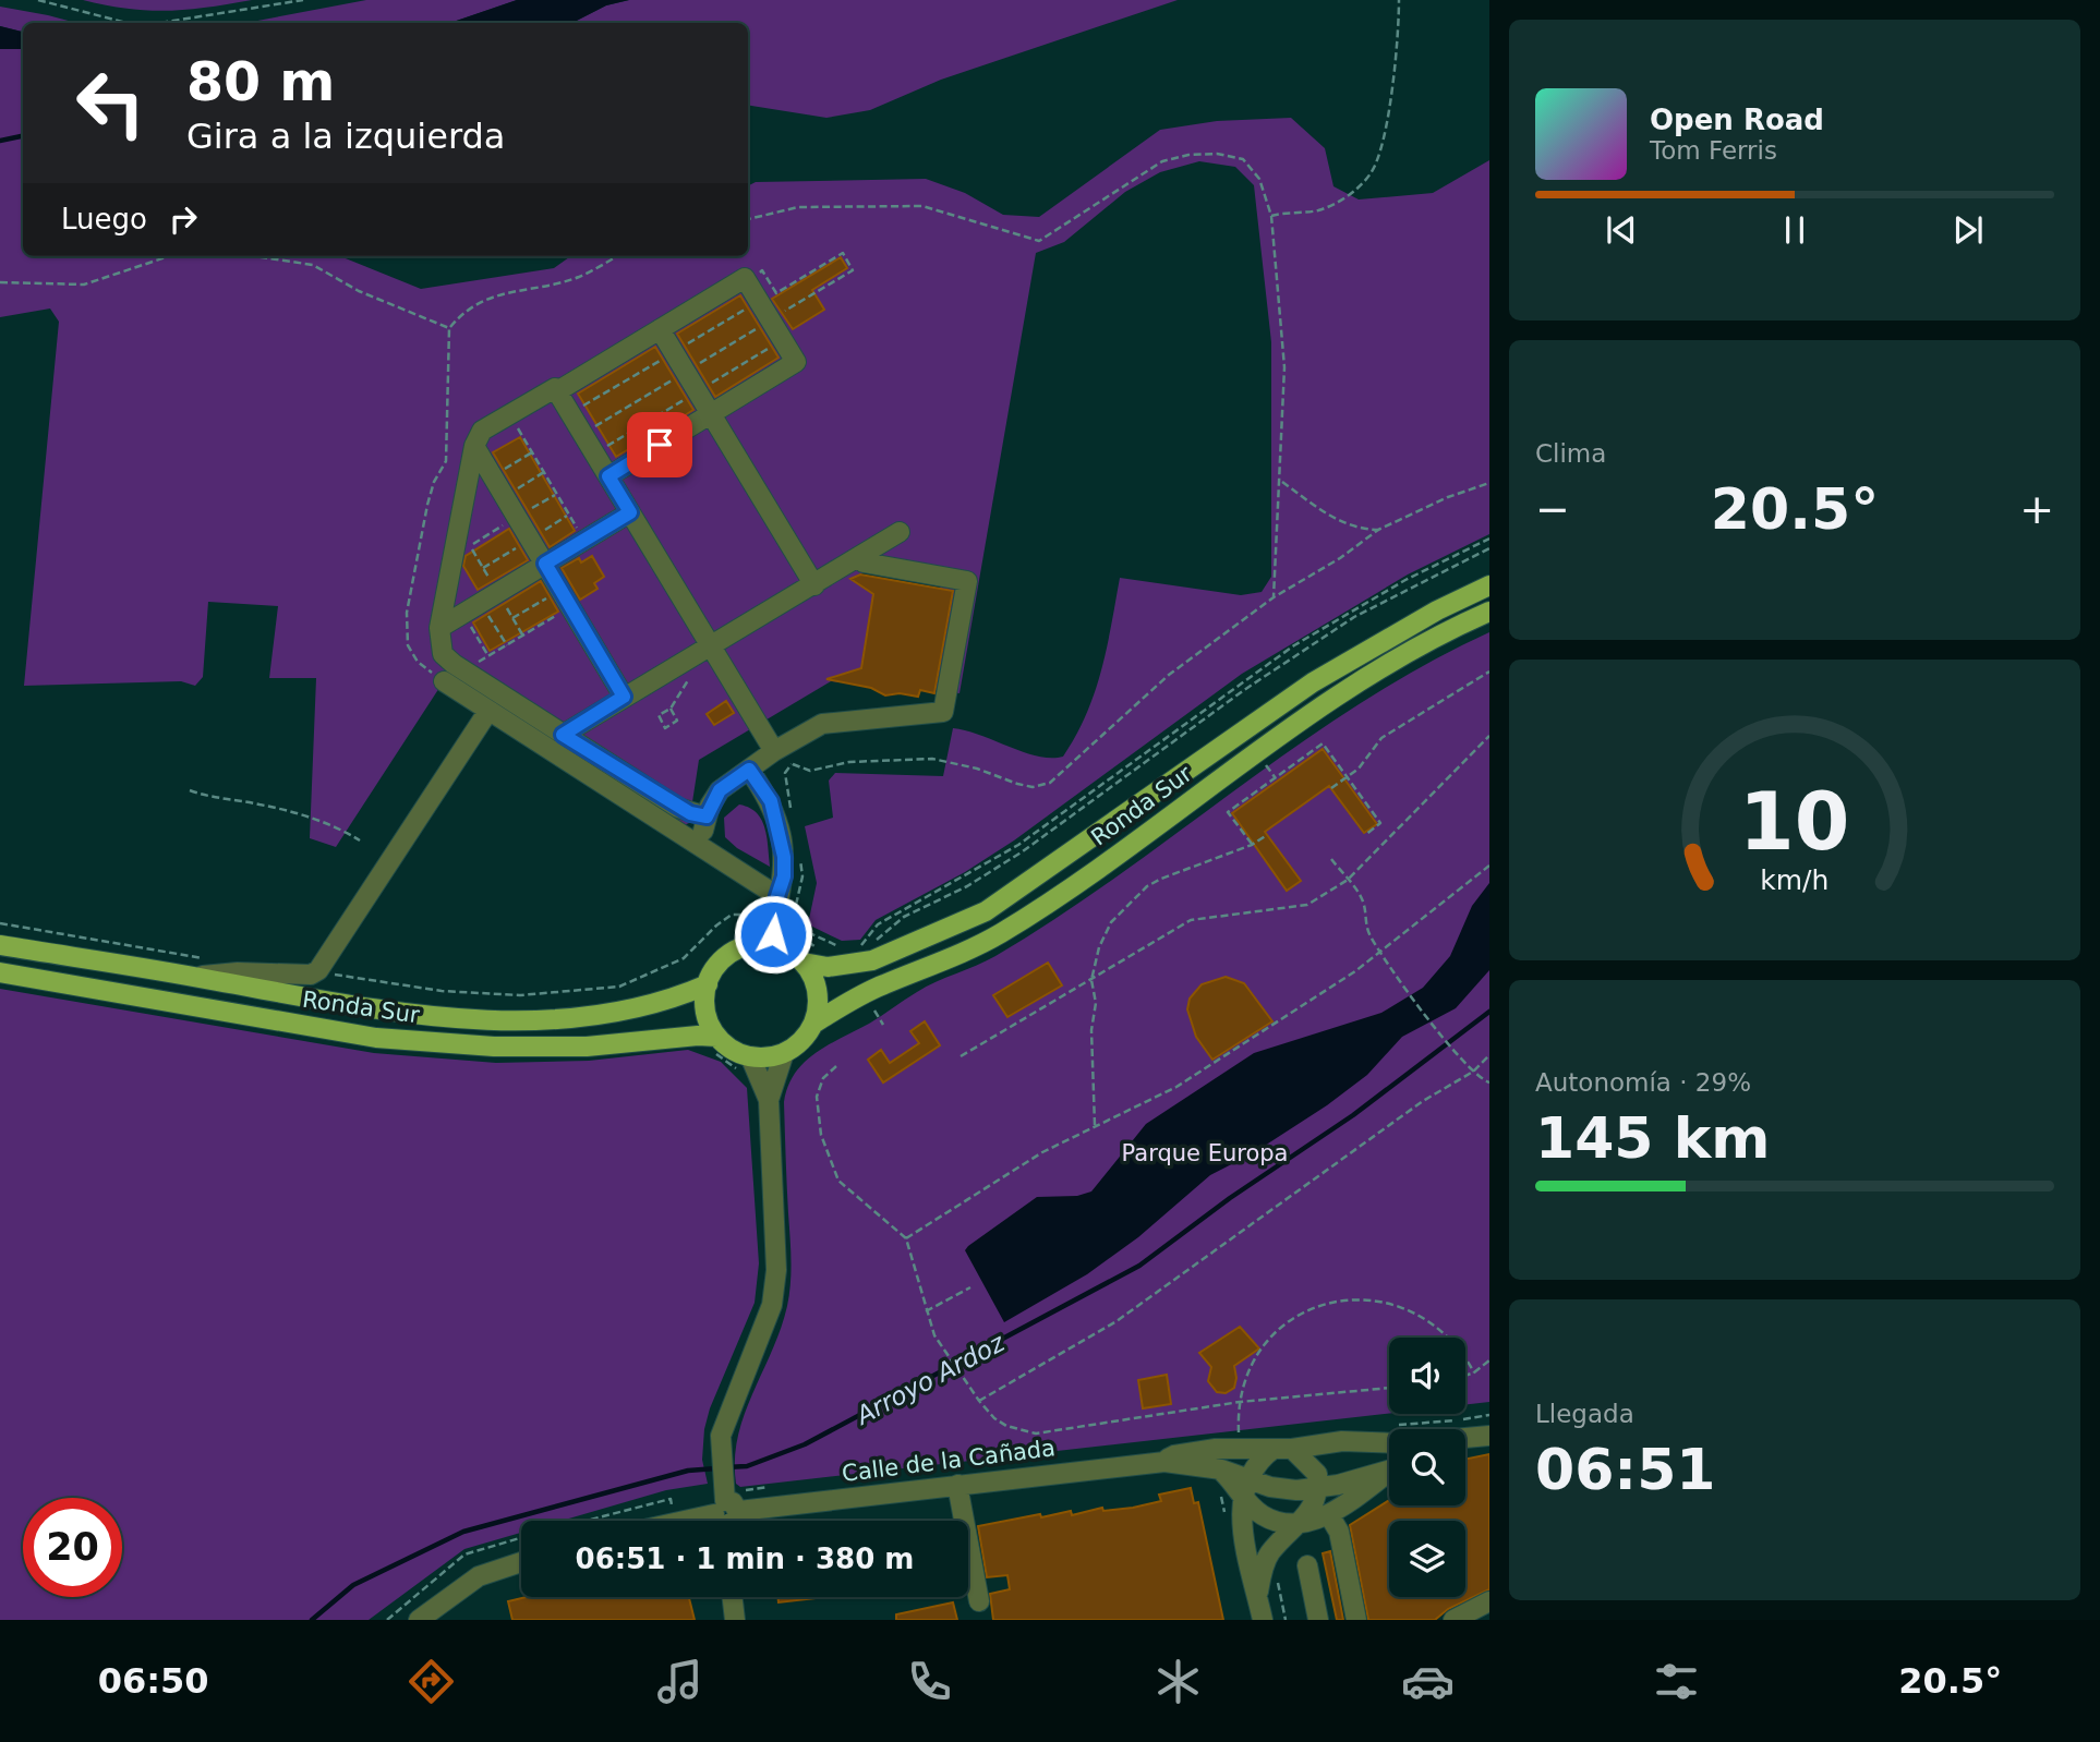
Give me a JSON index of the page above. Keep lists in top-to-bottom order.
{
  "streets": {
    "main road": ["Ronda Sur"],
    "street": ["Calle de la Cañada"]
  },
  "water": ["Arroyo Ardoz"],
  "parks": ["Parque Europa"],
  "page": {
    "turn": ["80 m", "Gira a la izquierda"],
    "song": ["Open Road", "Tom Ferris"],
    "then": "Luego",
    "tile": [
      "Clima",
      ["Autonomía · 29%", "145 km"],
      ["Llegada", "06:51"]
    ],
    "heat": ["−", "20.5°", "+"],
    "limit": "20",
    "trip": "06:51 · 1 min · 380 m",
    "tabs": ["06:50", "20.5°"],
    "gauge": ["10", "km/h"]
  }
}
